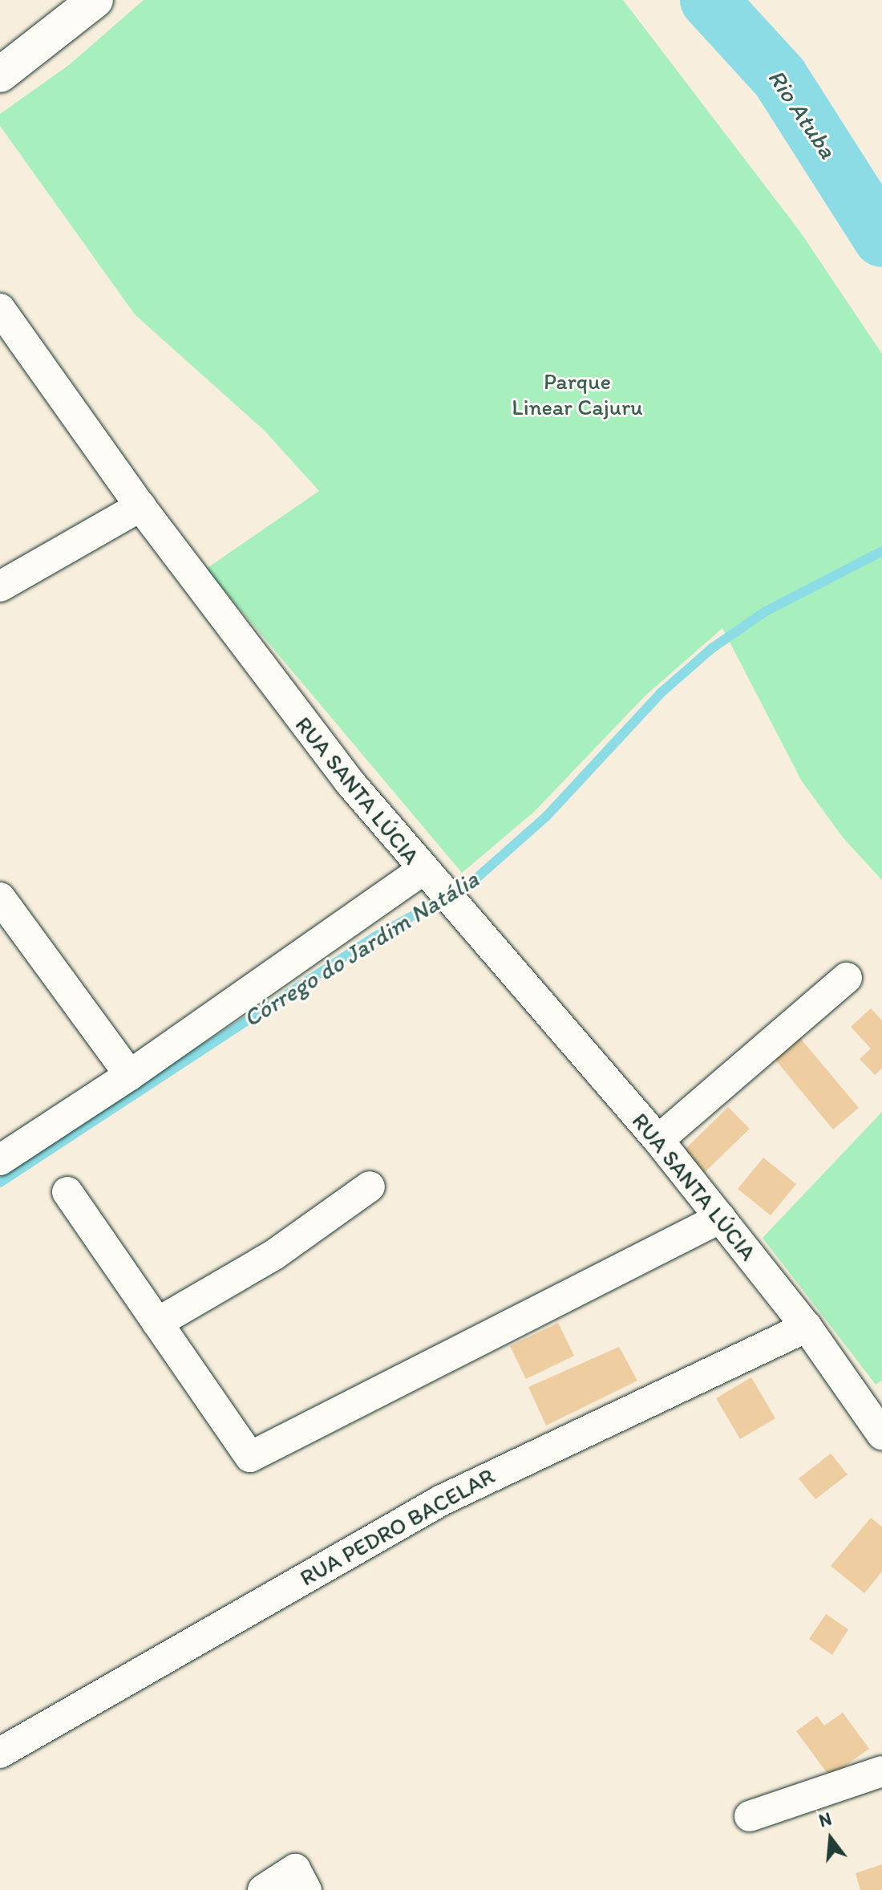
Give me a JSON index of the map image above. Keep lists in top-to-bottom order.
{
  "streets": {
    "street": ["RUA SANTA LÚCIA", "RUA PEDRO BACELAR"]
  },
  "crossings": [
    ["RUA SANTA LÚCIA", "RUA PEDRO BACELAR"]
  ],
  "water": ["Rio Atuba", "Córrego do Jardim Natália"],
  "parks": ["Parque Linear Cajuru"],
  "north": "top"
}
